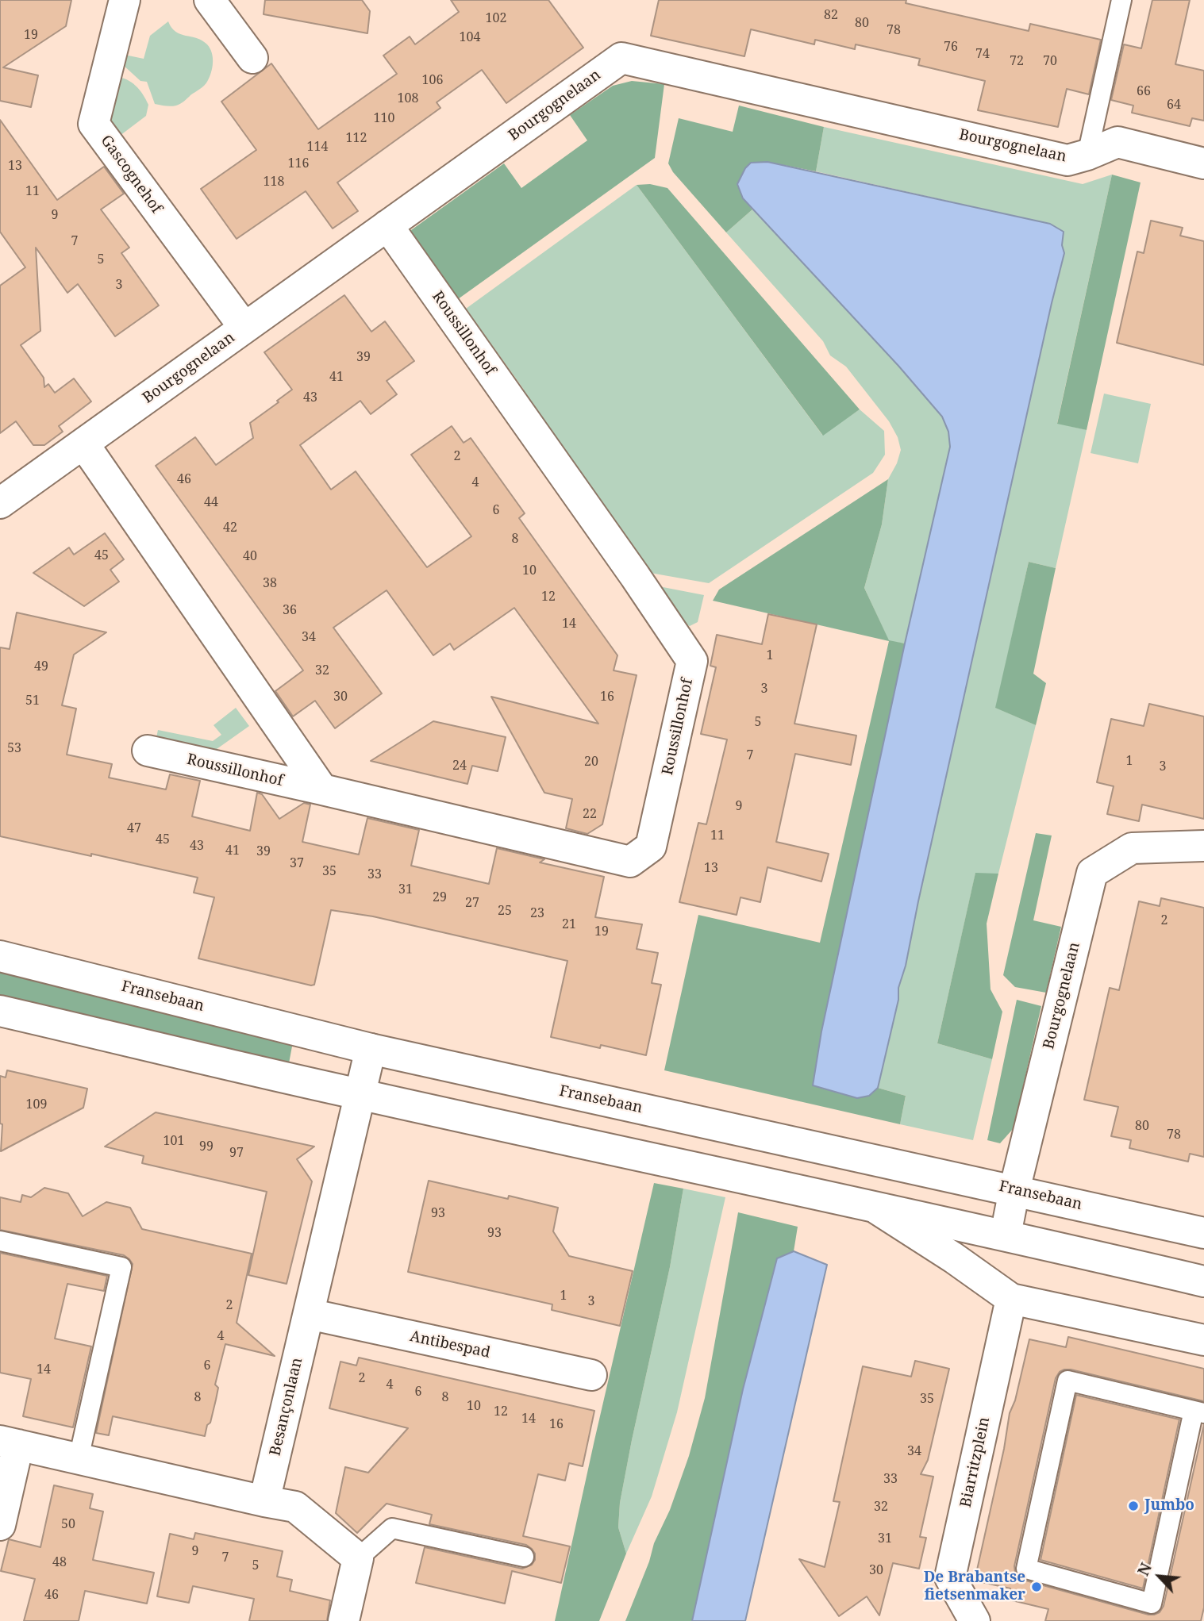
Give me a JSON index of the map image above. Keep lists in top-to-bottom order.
{
  "streets": {
    "street": [
      "Bourgognelaan",
      "Gascognehof",
      "Roussillonhof",
      "Fransebaan",
      "Antibespad",
      "Besançonlaan",
      "Biarritzplein"
    ]
  },
  "crossings": [
    ["Bourgognelaan", "Gascognehof"],
    ["Bourgognelaan", "Roussillonhof"],
    ["Bourgognelaan", "Fransebaan"],
    ["Fransebaan", "Besançonlaan"],
    ["Antibespad", "Besançonlaan"]
  ],
  "places": ["Jumbo", "De Brabantse fietsenmaker"],
  "house_numbers": [
    "82",
    "102",
    "80",
    "78",
    "19",
    "104",
    "76",
    "74",
    "72",
    "70",
    "106",
    "66",
    "108",
    "64",
    "110",
    "112",
    "114",
    "116",
    "13",
    "118",
    "11",
    "9",
    "7",
    "5",
    "3",
    "39",
    "41",
    "43",
    "2",
    "46",
    "4",
    "44",
    "6",
    "42",
    "8",
    "45",
    "40",
    "10",
    "38",
    "12",
    "36",
    "14",
    "34",
    "1",
    "49",
    "32",
    "3",
    "30",
    "16",
    "51",
    "5",
    "53",
    "7",
    "1",
    "20",
    "24",
    "3",
    "9",
    "22",
    "47",
    "11",
    "45",
    "43",
    "41",
    "39",
    "37",
    "13",
    "35",
    "33",
    "31",
    "29",
    "27",
    "25",
    "23",
    "2",
    "21",
    "19",
    "109",
    "80",
    "78",
    "101",
    "99",
    "97",
    "93",
    "93",
    "1",
    "3",
    "2",
    "4",
    "6",
    "14",
    "2",
    "4",
    "6",
    "8",
    "8",
    "35",
    "10",
    "12",
    "14",
    "16",
    "34",
    "33",
    "32",
    "50",
    "31",
    "9",
    "7",
    "48",
    "5",
    "30",
    "46"
  ],
  "north": "top left"
}
